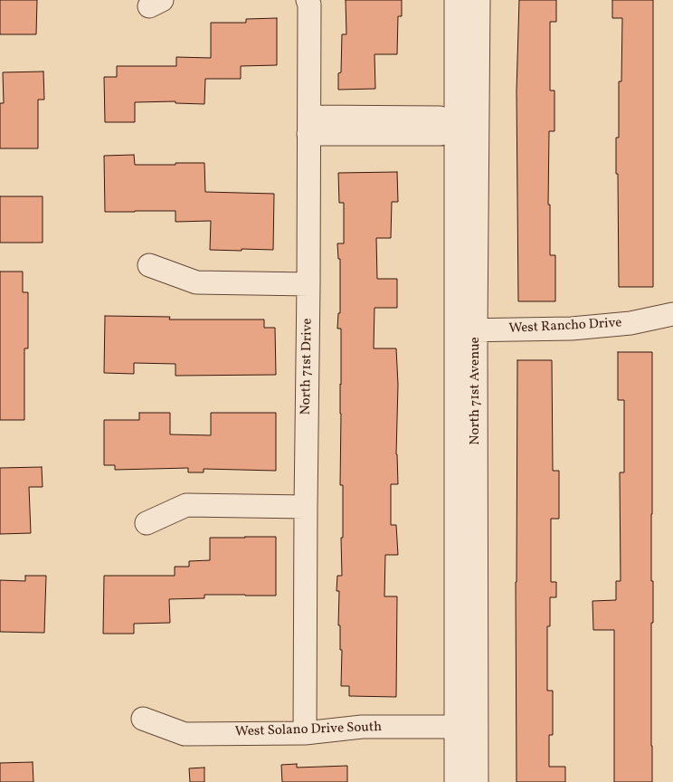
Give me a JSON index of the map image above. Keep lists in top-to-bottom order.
{
  "streets": {
    "street": [
      "West Rancho Drive",
      "North 71st Drive",
      "North 71st Avenue",
      "West Solano Drive South"
    ]
  },
  "crossings": [
    ["West Rancho Drive", "North 71st Avenue"],
    ["North 71st Drive", "West Solano Drive South"],
    ["North 71st Avenue", "West Solano Drive South"]
  ]
}
